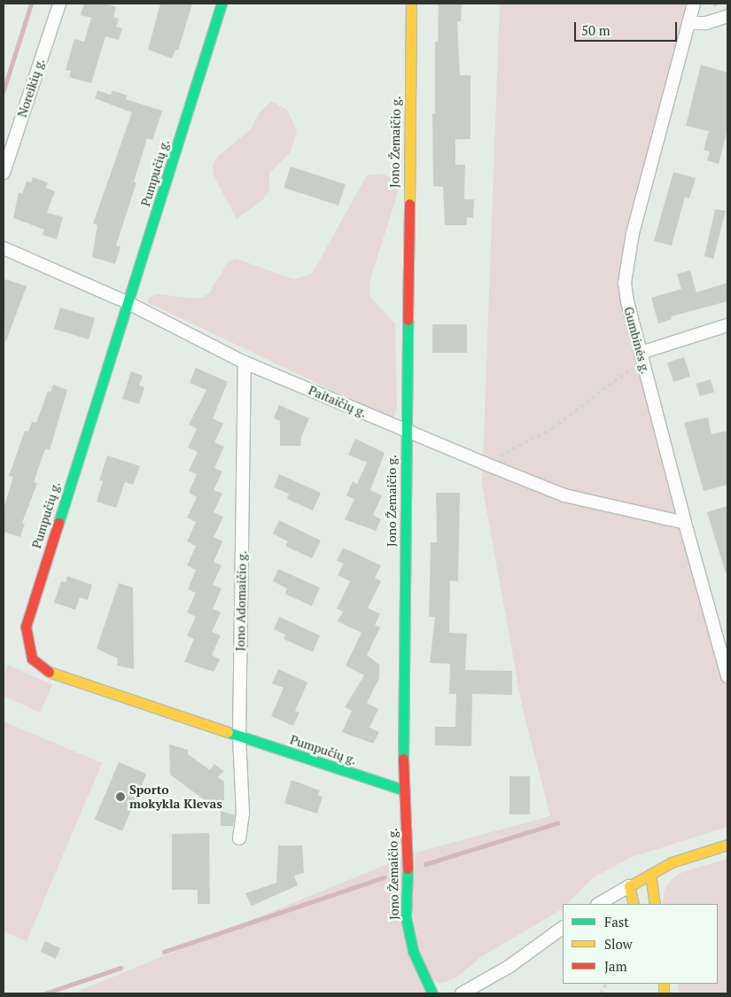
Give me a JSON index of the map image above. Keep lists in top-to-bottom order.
{
  "streets": {
    "street": [
      "Noreikių g.",
      "Jono Žemaičio g.",
      "Pumpučių g.",
      "Gumbinės g.",
      "Paitaičių g.",
      "Jono Adomaičio g."
    ]
  },
  "crossings": [
    ["Jono Žemaičio g.", "Pumpučių g."],
    ["Jono Žemaičio g.", "Paitaičių g."],
    ["Pumpučių g.", "Paitaičių g."],
    ["Pumpučių g.", "Jono Adomaičio g."],
    ["Gumbinės g.", "Paitaičių g."],
    ["Paitaičių g.", "Jono Adomaičio g."]
  ],
  "places": ["Sporto mokykla Klevas"],
  "legend": ["Fast", "Slow", "Jam"],
  "scale_bar": "50 m"
}
